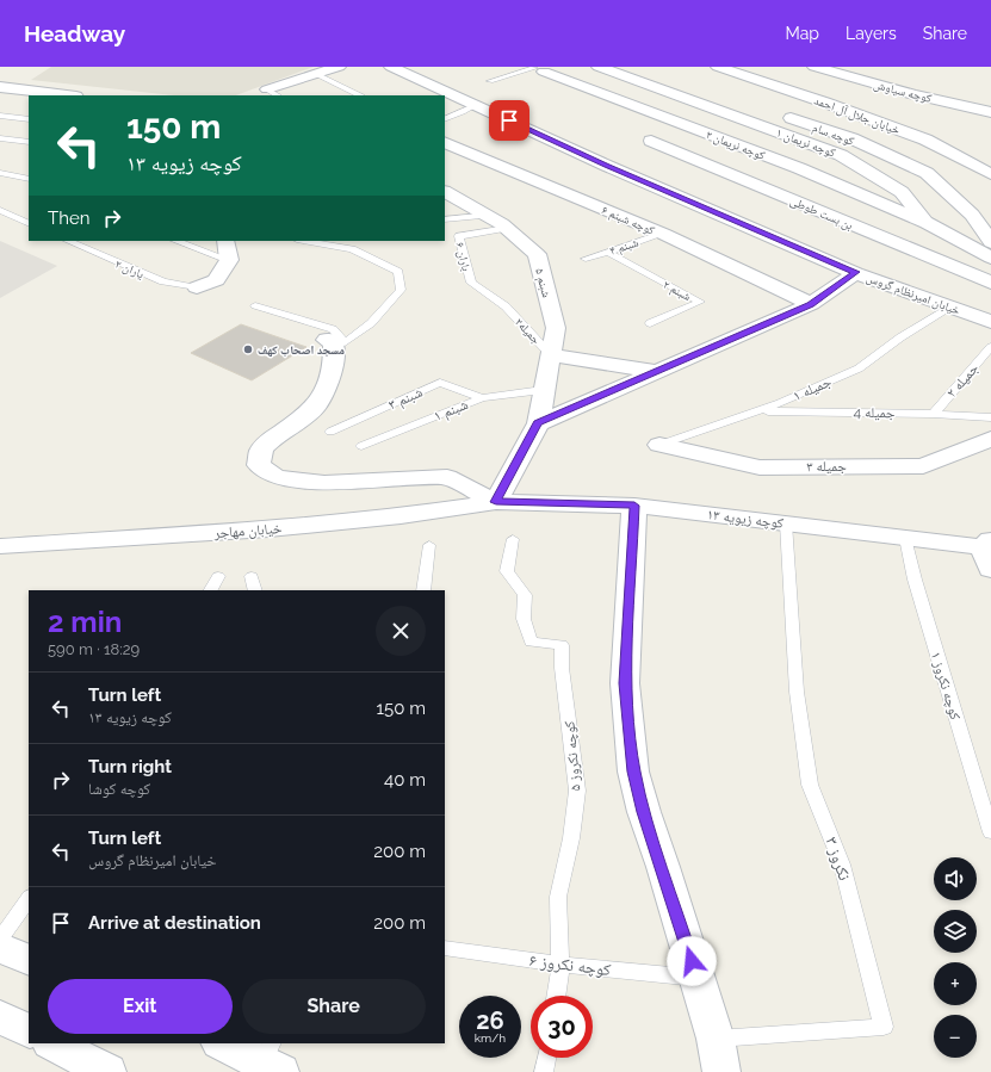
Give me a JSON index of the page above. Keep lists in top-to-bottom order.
{
  "streets": {
    "street": [
      "کوچه سیاوش",
      "خیابان جلال آل احمد",
      "کوچه سام",
      "کوچه نریمان ۱",
      "کوچه نریمان ۲",
      "بن بست طوطی",
      "کوچه شبنم ۶",
      "شبنم ۵",
      "خیابان امیرنظام گروس",
      "جمیله ۳",
      "کوچه زیویه ۱۳",
      "خیابان مهاجر"
    ],
    "lane": [
      "شبنم ۴",
      "باران ۶",
      "یاران ۲",
      "شبنم ۲",
      "جمیله۲",
      "جمیله ۲",
      "جمیله ۱",
      "شبنم ۳",
      "شبنم ۱",
      "جمیله 4",
      "کوچه نکروز ۱",
      "کوچه نکروز ۵",
      "نکروز ۳",
      "کوچه نکروز ۶"
    ]
  },
  "crossings": [
    ["کوچه نریمان ۱", "کوچه نریمان ۲"],
    ["کوچه شبنم ۶", "شبنم ۴"],
    ["شبنم ۴", "شبنم ۲"],
    ["باران ۶", "شبنم ۵"],
    ["باران ۶", "جمیله۲"],
    ["شبنم ۵", "جمیله۲"],
    ["شبنم ۵", "شبنم ۱"],
    ["شبنم ۵", "کوچه زیویه ۱۳"],
    ["شبنم ۵", "خیابان مهاجر"],
    ["خیابان امیرنظام گروس", "جمیله ۱"],
    ["جمیله ۲", "جمیله 4"],
    ["جمیله ۱", "جمیله 4"],
    ["جمیله ۱", "جمیله ۳"],
    ["شبنم ۳", "شبنم ۱"],
    ["کوچه زیویه ۱۳", "خیابان مهاجر"],
    ["کوچه زیویه ۱۳", "کوچه نکروز ۱"],
    ["کوچه زیویه ۱۳", "نکروز ۳"],
    ["کوچه نکروز ۵", "کوچه نکروز ۶"]
  ],
  "places": ["مسجد اصحاب کهف"],
  "page": {
    "header": "Headway",
    "nav": ["Map", "Layers", "Share"],
    "turn": ["150 m", "کوچه زیویه ۱۳"],
    "then": "Then",
    "heading": ["2 min", "590 m · 18:29"],
    "list": [
      {
        "name": "Turn left",
        "note": "کوچه زیویه ۱۳",
        "value": "150 m"
      },
      {
        "name": "Turn right",
        "note": "کوچه کوشا",
        "value": "40 m"
      },
      {
        "name": "Turn left",
        "note": "خیابان امیرنظام گروس",
        "value": "200 m"
      },
      {
        "name": "Arrive at destination",
        "value": "200 m"
      }
    ],
    "map_buttons": ["+", "−"],
    "buttons": ["Exit", "Share"],
    "speed": "26 km/h",
    "limit": "30"
  }
}
